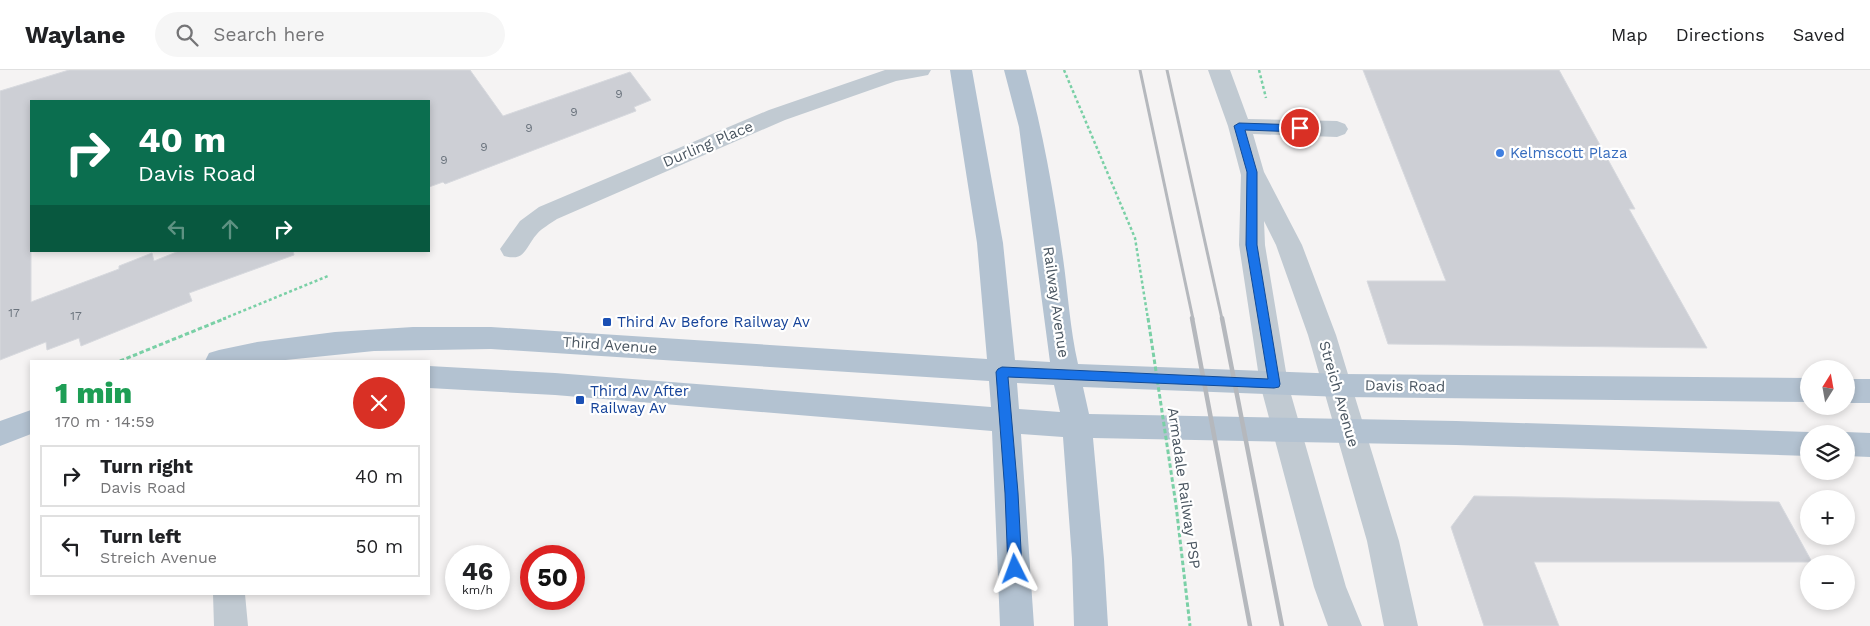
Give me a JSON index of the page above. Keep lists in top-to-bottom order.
{
  "streets": {
    "main road": ["Railway Avenue", "Third Avenue", "Davis Road"],
    "street": ["Durling Place", "Streich Avenue"],
    "path": ["Armadale Railway PSP"]
  },
  "crossings": [
    ["Railway Avenue", "Davis Road"],
    ["Third Avenue", "Davis Road"],
    ["Davis Road", "Streich Avenue"]
  ],
  "places": {
    "other": ["Kelmscott Plaza"],
    "transit": ["Third Av Before Railway Av", "Third Av After Railway Av"]
  },
  "house_numbers": [
    "9",
    "9",
    "9",
    "9",
    "9",
    "17",
    "17"
  ],
  "north": "top",
  "page": {
    "header": "Waylane",
    "search": "Search here",
    "nav": ["Map", "Directions", "Saved"],
    "turn": ["40 m", "Davis Road"],
    "map_buttons": ["+", "−"],
    "heading": ["1 min", "170 m · 14:59"],
    "list": [
      {
        "name": "Turn right",
        "note": "Davis Road",
        "value": "40 m"
      },
      {
        "name": "Turn left",
        "note": "Streich Avenue",
        "value": "50 m"
      }
    ],
    "speed": "46 km/h",
    "limit": "50"
  }
}
